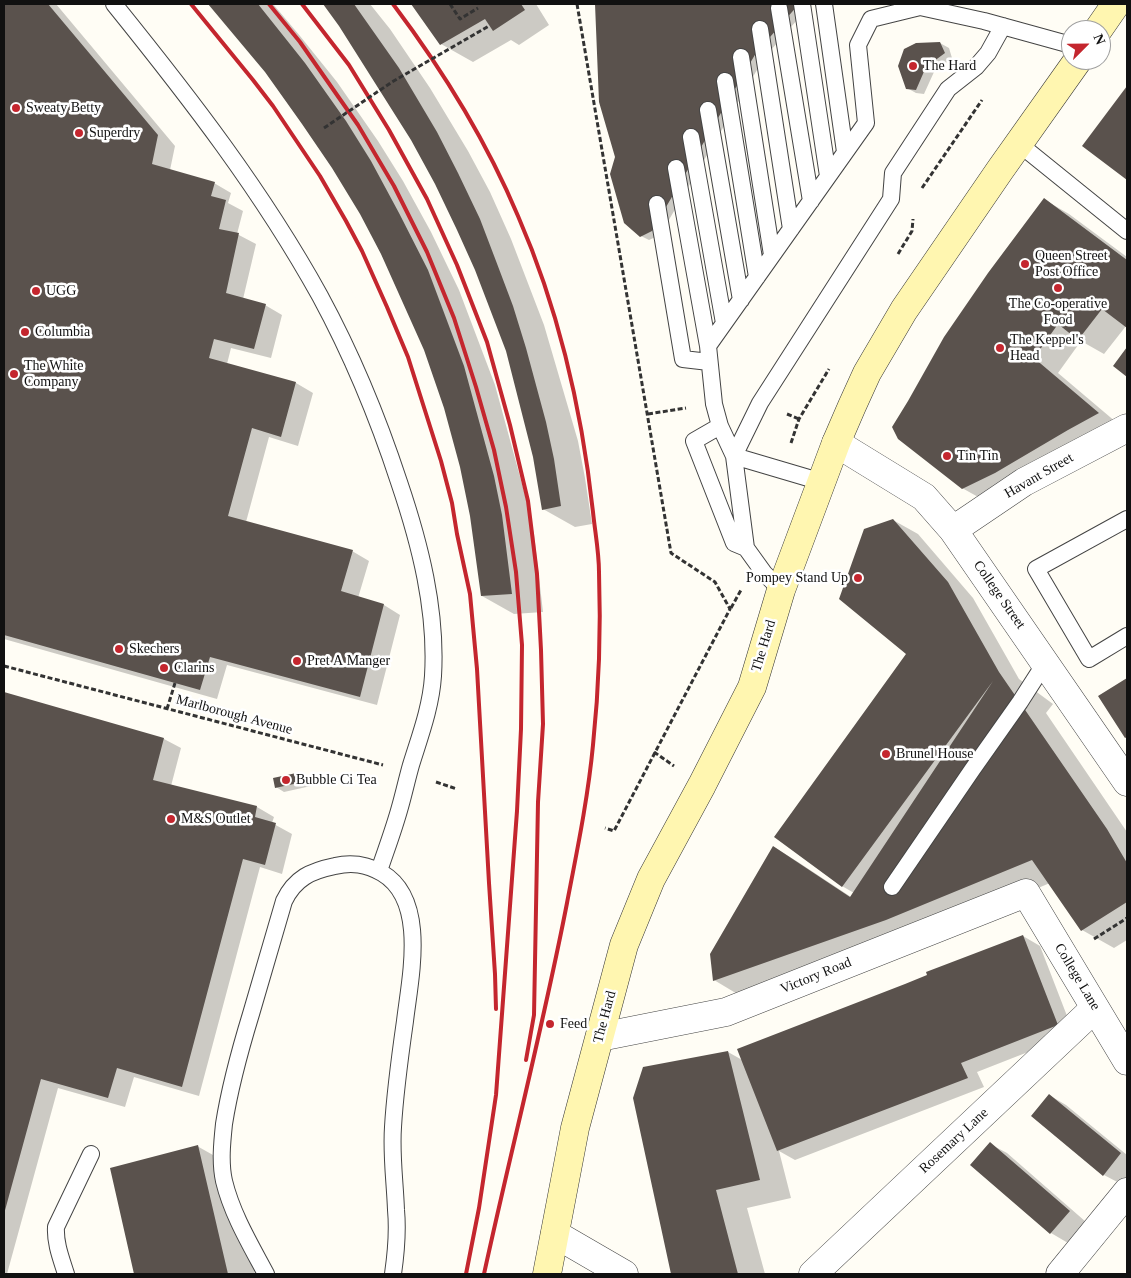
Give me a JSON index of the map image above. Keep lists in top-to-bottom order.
{
  "streets": {
    "main road": ["The Hard"],
    "street": [
      "Havant Street",
      "College Street",
      "Victory Road",
      "College Lane",
      "Rosemary Lane"
    ],
    "path": ["Marlborough Avenue"]
  },
  "crossings": [
    ["Havant Street", "College Street"],
    ["College Street", "The Hard"],
    ["The Hard", "Victory Road"],
    ["Victory Road", "College Lane"],
    ["College Lane", "Rosemary Lane"]
  ],
  "places": [
    "The Hard",
    "Sweaty Betty",
    "Superdry",
    "Queen Street Post Office",
    "The Co-operative Food",
    "UGG",
    "Columbia",
    "The Keppel's Head",
    "The White Company",
    "Tin Tin",
    "Pompey Stand Up",
    "Skechers",
    "Pret A Manger",
    "Clarins",
    "Brunel House",
    "Bubble Ci Tea",
    "M&S Outlet",
    "Feed"
  ],
  "north": "top right"
}
